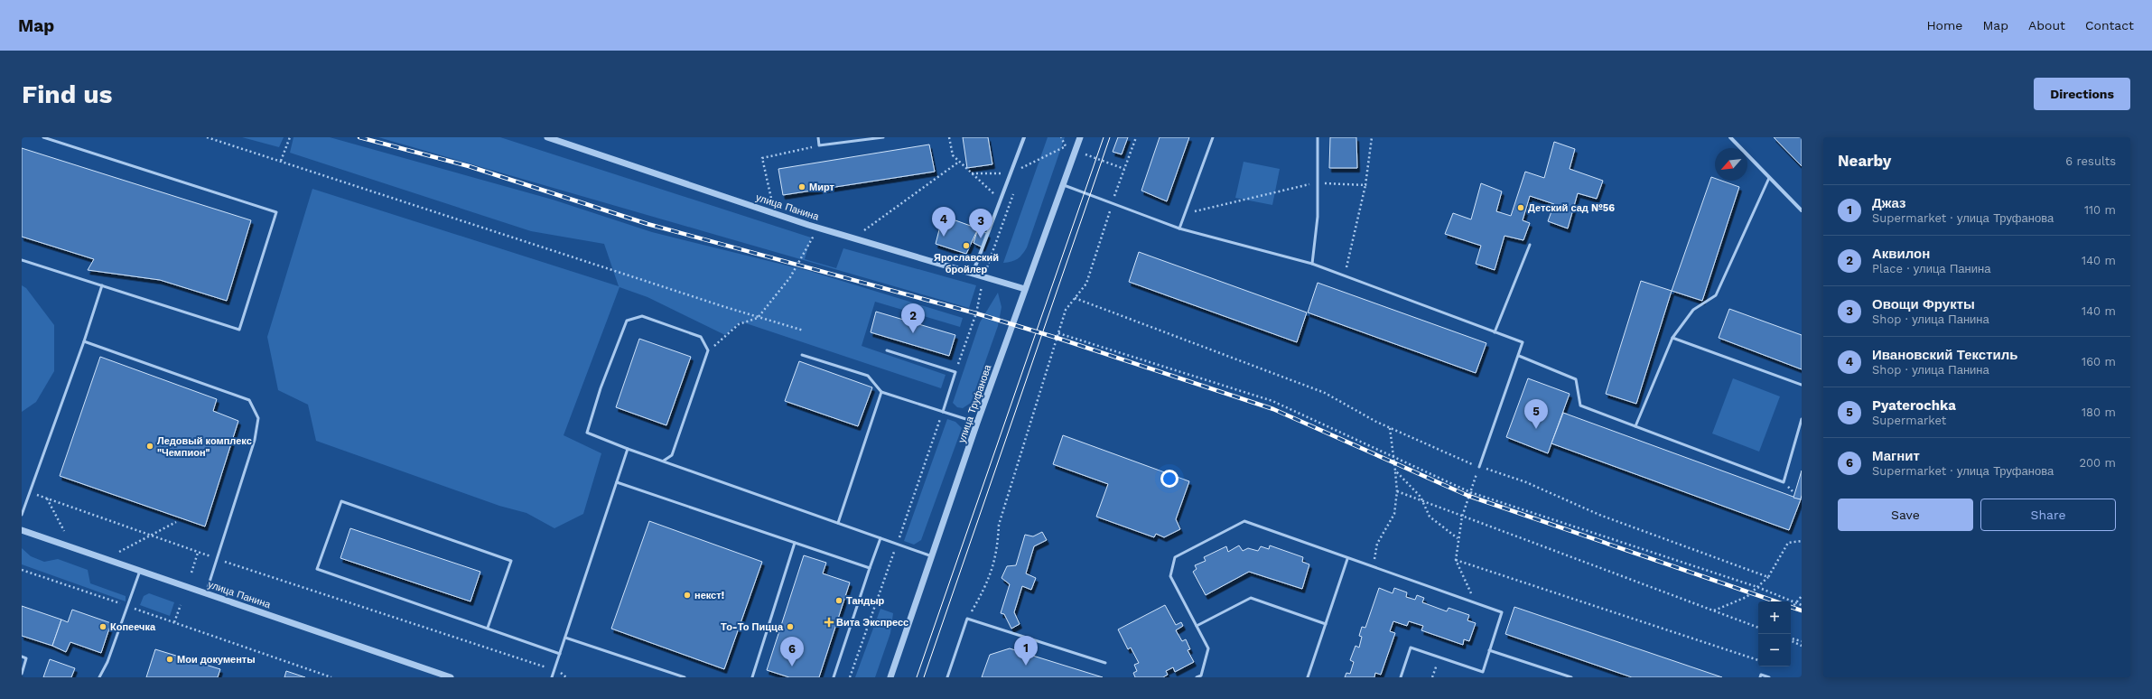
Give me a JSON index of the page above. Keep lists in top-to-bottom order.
{
  "streets": {
    "street": ["улица Панина", "улица Труфанова"]
  },
  "crossings": [
    ["улица Панина", "улица Труфанова"]
  ],
  "places": {
    "other": [
      "Мирт",
      "Детский сад №56",
      "Ярославский бройлер",
      "Ледовый комплекс \"Чемпион\"",
      "некст!",
      "Тандыр",
      "Копеечка",
      "То-То Пицца",
      "Мои документы"
    ],
    "health": ["Вита Экспресс"]
  },
  "north": "bottom left",
  "page": {
    "header": "Map",
    "nav": [
      "Home",
      "Map",
      "About",
      "Contact"
    ],
    "buttons": [
      "Directions",
      ["Save", "Share"]
    ],
    "title": "Find us",
    "heading": ["Nearby", "6 results"],
    "list": [
      {
        "mark": "1",
        "name": "Джаз",
        "note": "Supermarket · улица Труфанова",
        "value": "110 m"
      },
      {
        "mark": "2",
        "name": "Аквилон",
        "note": "Place · улица Панина",
        "value": "140 m"
      },
      {
        "mark": "3",
        "name": "Овощи Фрукты",
        "note": "Shop · улица Панина",
        "value": "140 m"
      },
      {
        "mark": "4",
        "name": "Ивановский Текстиль",
        "note": "Shop · улица Панина",
        "value": "160 m"
      },
      {
        "mark": "5",
        "name": "Pyaterochka",
        "note": "Supermarket",
        "value": "180 m"
      },
      {
        "mark": "6",
        "name": "Магнит",
        "note": "Supermarket · улица Труфанова",
        "value": "200 m"
      }
    ],
    "pins": [
      "4",
      "3",
      "2",
      "5",
      "1",
      "6"
    ],
    "map_buttons": ["+", "−"]
  }
}
